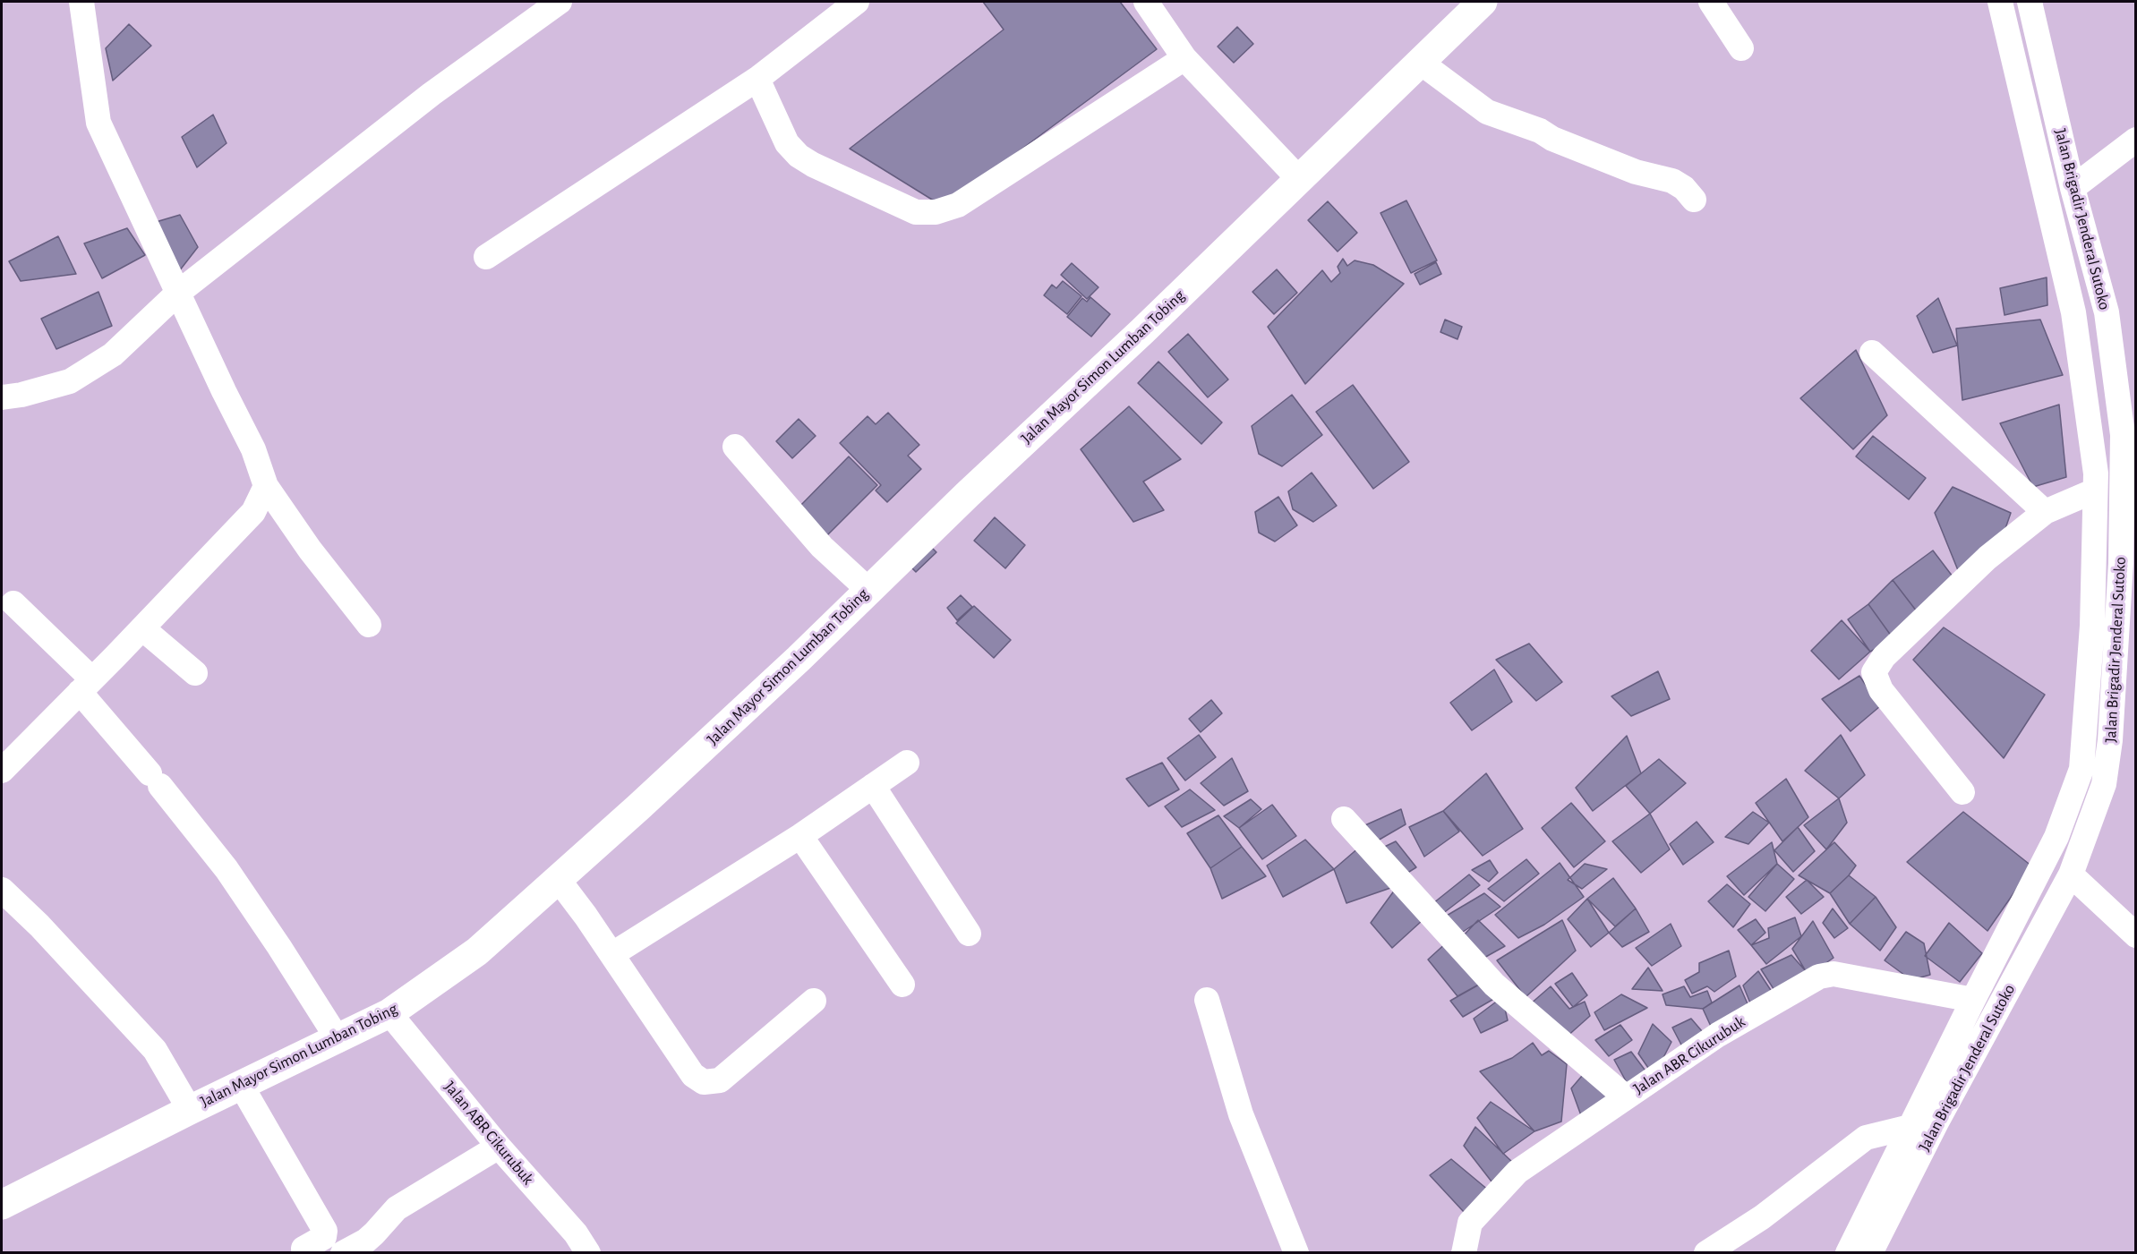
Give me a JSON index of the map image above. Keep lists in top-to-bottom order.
{
  "streets": {
    "main road": ["Jalan Mayor Simon Lumban Tobing"],
    "street": ["Jalan Brigadir Jenderal Sutoko", "Jalan ABR Cikurubuk"]
  },
  "crossings": [
    ["Jalan Mayor Simon Lumban Tobing", "Jalan ABR Cikurubuk"]
  ]
}
